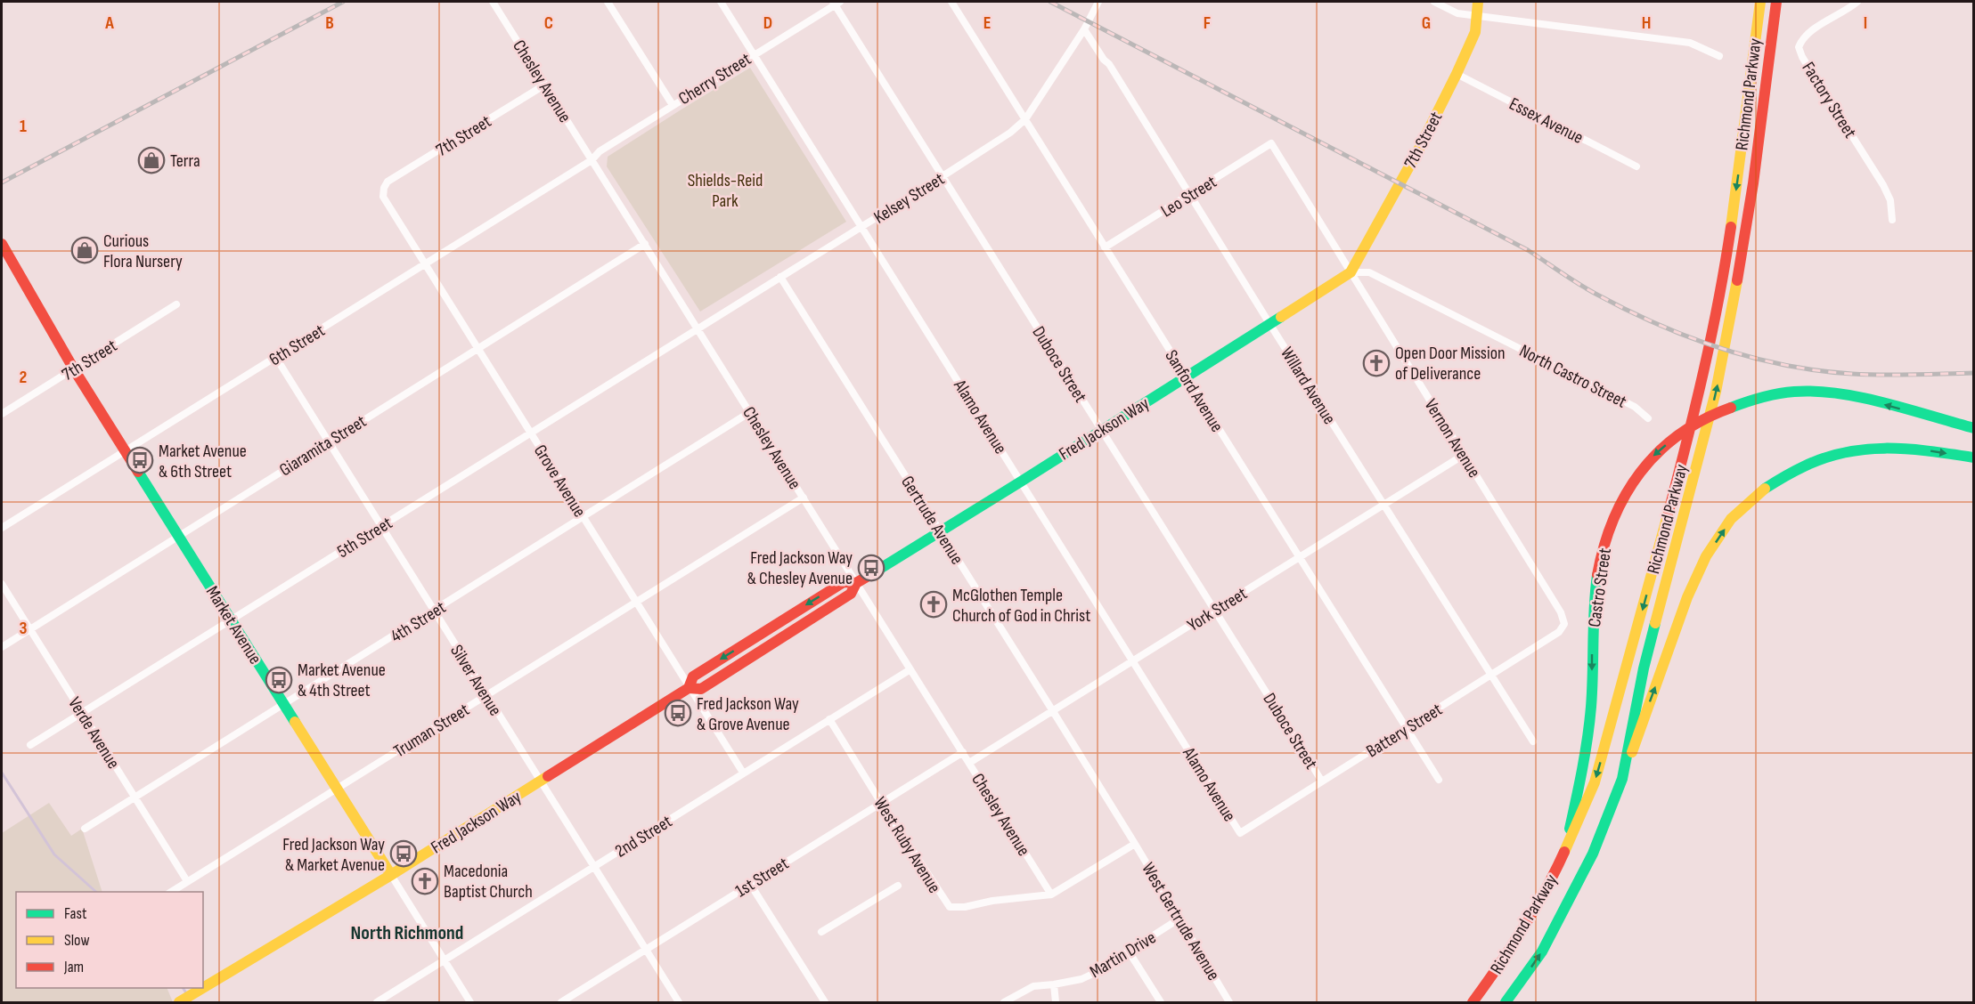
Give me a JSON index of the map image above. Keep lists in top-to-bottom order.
{
  "streets": {
    "main road": [
      "Richmond Parkway",
      "7th Street",
      "Fred Jackson Way",
      "Castro Street",
      "Market Avenue"
    ],
    "street": [
      "Cherry Street",
      "Chesley Avenue",
      "Factory Street",
      "Essex Avenue",
      "Leo Street",
      "Kelsey Street",
      "6th Street",
      "Duboce Street",
      "North Castro Street",
      "Willard Avenue",
      "Sanford Avenue",
      "Alamo Avenue",
      "Vernon Avenue",
      "Giaramita Street",
      "Grove Avenue",
      "Gertrude Avenue",
      "5th Street",
      "York Street",
      "4th Street",
      "Silver Avenue",
      "Truman Street",
      "Battery Street",
      "Verde Avenue",
      "2nd Street",
      "West Ruby Avenue",
      "1st Street",
      "West Gertrude Avenue",
      "Martin Drive"
    ]
  },
  "crossings": [
    ["Cherry Street", "Chesley Avenue"],
    ["Cherry Street", "6th Street"],
    ["Cherry Street", "Duboce Street"],
    ["Cherry Street", "Alamo Avenue"],
    ["Chesley Avenue", "7th Street"],
    ["Chesley Avenue", "Kelsey Street"],
    ["Chesley Avenue", "6th Street"],
    ["Chesley Avenue", "Fred Jackson Way"],
    ["Chesley Avenue", "Giaramita Street"],
    ["Chesley Avenue", "5th Street"],
    ["Chesley Avenue", "York Street"],
    ["Chesley Avenue", "4th Street"],
    ["Chesley Avenue", "Truman Street"],
    ["Chesley Avenue", "2nd Street"],
    ["Chesley Avenue", "West Ruby Avenue"],
    ["Chesley Avenue", "1st Street"],
    ["Richmond Parkway", "Castro Street"],
    ["Essex Avenue", "7th Street"],
    ["7th Street", "North Castro Street"],
    ["7th Street", "Fred Jackson Way"],
    ["7th Street", "Vernon Avenue"],
    ["7th Street", "Grove Avenue"],
    ["7th Street", "Market Avenue"],
    ["Leo Street", "Willard Avenue"],
    ["Leo Street", "Sanford Avenue"],
    ["Leo Street", "Vernon Avenue"],
    ["Kelsey Street", "Duboce Street"],
    ["Kelsey Street", "Willard Avenue"],
    ["Kelsey Street", "Sanford Avenue"],
    ["Kelsey Street", "Alamo Avenue"],
    ["Kelsey Street", "Gertrude Avenue"],
    ["Kelsey Street", "5th Street"],
    ["6th Street", "Grove Avenue"],
    ["6th Street", "Market Avenue"],
    ["6th Street", "Silver Avenue"],
    ["Duboce Street", "Fred Jackson Way"],
    ["Duboce Street", "York Street"],
    ["Duboce Street", "Battery Street"],
    ["North Castro Street", "Fred Jackson Way"],
    ["North Castro Street", "Vernon Avenue"],
    ["Willard Avenue", "Fred Jackson Way"],
    ["Willard Avenue", "York Street"],
    ["Willard Avenue", "Battery Street"],
    ["Sanford Avenue", "Fred Jackson Way"],
    ["Sanford Avenue", "York Street"],
    ["Sanford Avenue", "Battery Street"],
    ["Alamo Avenue", "Fred Jackson Way"],
    ["Alamo Avenue", "York Street"],
    ["Alamo Avenue", "Battery Street"],
    ["Fred Jackson Way", "Vernon Avenue"],
    ["Fred Jackson Way", "Grove Avenue"],
    ["Fred Jackson Way", "Gertrude Avenue"],
    ["Fred Jackson Way", "Market Avenue"],
    ["Fred Jackson Way", "Silver Avenue"],
    ["Vernon Avenue", "York Street"],
    ["Vernon Avenue", "Battery Street"],
    ["Giaramita Street", "Grove Avenue"],
    ["Giaramita Street", "Market Avenue"],
    ["Giaramita Street", "Silver Avenue"],
    ["Giaramita Street", "Verde Avenue"],
    ["Grove Avenue", "5th Street"],
    ["Grove Avenue", "4th Street"],
    ["Grove Avenue", "Truman Street"],
    ["Grove Avenue", "2nd Street"],
    ["Gertrude Avenue", "York Street"],
    ["Gertrude Avenue", "West Ruby Avenue"],
    ["Gertrude Avenue", "West Gertrude Avenue"],
    ["5th Street", "Market Avenue"],
    ["5th Street", "Silver Avenue"],
    ["5th Street", "Verde Avenue"],
    ["4th Street", "Market Avenue"],
    ["4th Street", "Silver Avenue"],
    ["4th Street", "Verde Avenue"],
    ["Market Avenue", "Truman Street"],
    ["Market Avenue", "2nd Street"],
    ["Silver Avenue", "Truman Street"],
    ["Silver Avenue", "2nd Street"],
    ["Silver Avenue", "1st Street"],
    ["Truman Street", "Verde Avenue"],
    ["2nd Street", "West Ruby Avenue"],
    ["West Ruby Avenue", "1st Street"],
    ["West Ruby Avenue", "West Gertrude Avenue"],
    ["West Gertrude Avenue", "Martin Drive"]
  ],
  "districts": ["North Richmond"],
  "parks": ["Shields-Reid Park"],
  "places": {
    "shop": ["Terra", "Curious Flora Nursery"],
    "church": ["Open Door Mission of Deliverance", "McGlothen Temple Church of God in Christ", "Macedonia Baptist Church"],
    "bus stop": [
      "Market Avenue & 6th Street",
      "Fred Jackson Way & Chesley Avenue",
      "Market Avenue & 4th Street",
      "Fred Jackson Way & Grove Avenue",
      "Fred Jackson Way & Market Avenue"
    ]
  },
  "legend": ["Fast", "Slow", "Jam"],
  "grid": {
    "columns": [
      "A",
      "B",
      "C",
      "D",
      "E",
      "F",
      "G",
      "H",
      "I"
    ],
    "rows": ["1", "2", "3"]
  }
}
